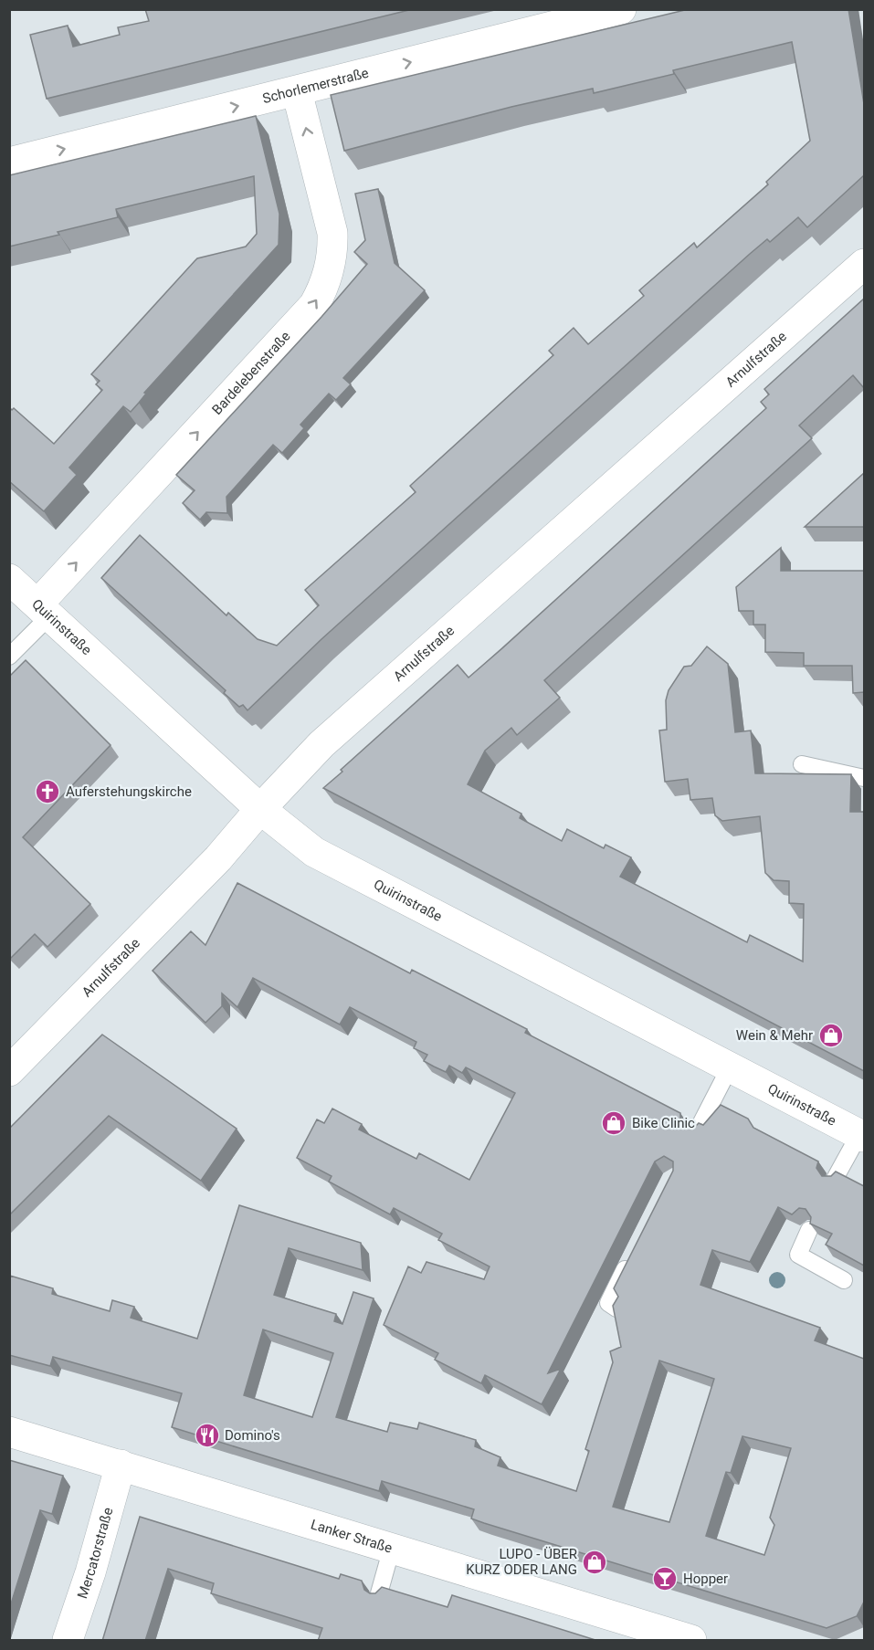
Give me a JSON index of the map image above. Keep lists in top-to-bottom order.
{
  "streets": {
    "street": [
      "Schorlemerstraße",
      "Arnulfstraße",
      "Bardelebenstraße",
      "Quirinstraße",
      "Lanker Straße",
      "Mercatorstraße"
    ]
  },
  "crossings": [
    ["Schorlemerstraße", "Bardelebenstraße"],
    ["Arnulfstraße", "Quirinstraße"],
    ["Bardelebenstraße", "Quirinstraße"],
    ["Lanker Straße", "Mercatorstraße"]
  ],
  "one_way": ["Schorlemerstraße", "Bardelebenstraße"],
  "places": {
    "church": ["Auferstehungskirche"],
    "shop": ["Wein & Mehr", "Bike Clinic", "LUPO - ÜBER KURZ ODER LANG"],
    "restaurant": ["Domino's"],
    "bar": ["Hopper"]
  }
}
